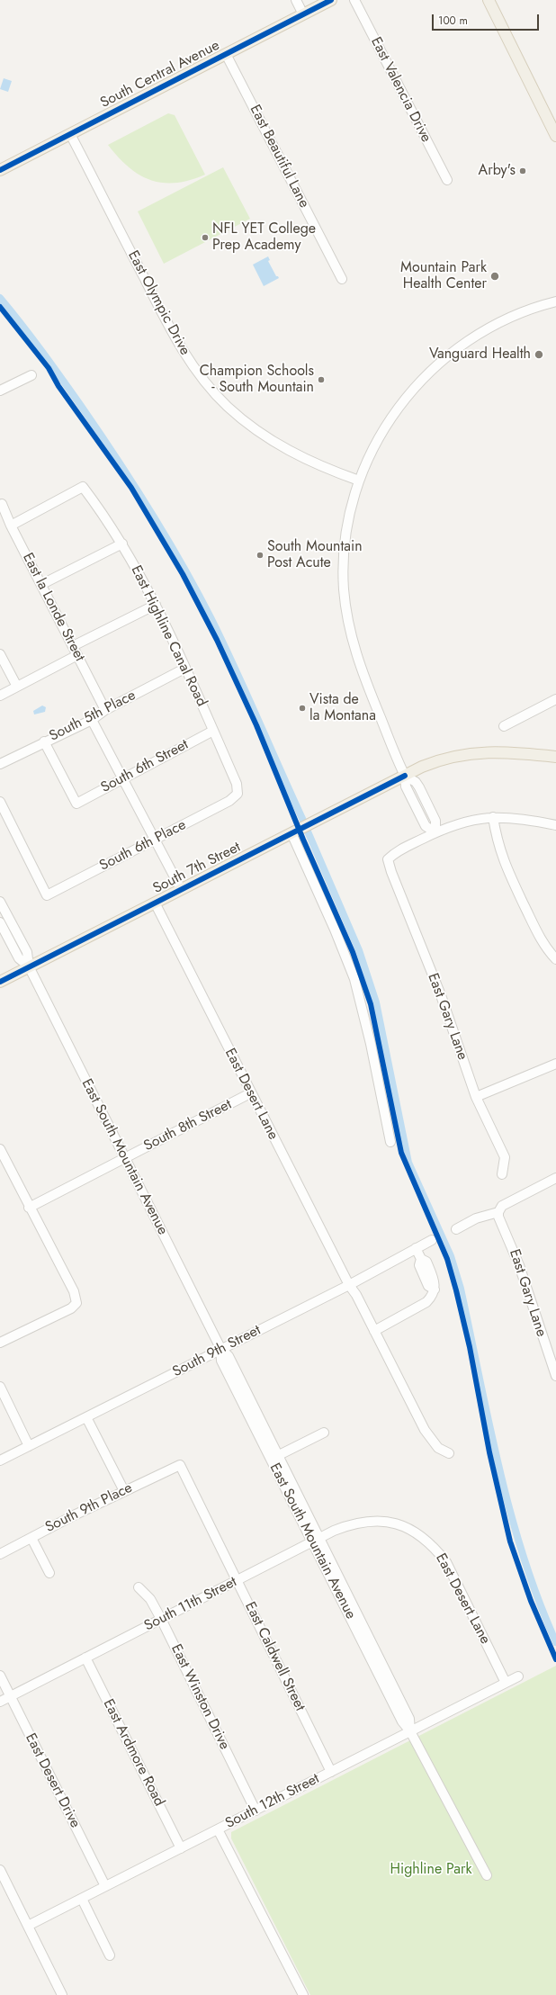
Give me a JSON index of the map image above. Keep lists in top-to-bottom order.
{
  "streets": {
    "main road": ["South Central Avenue", "South 7th Street"],
    "street": [
      "East Valencia Drive",
      "East Beautiful Lane",
      "East Olympic Drive",
      "East la Londe Street",
      "East Highline Canal Road",
      "South 5th Place",
      "South 6th Street",
      "South 6th Place",
      "East Gary Lane",
      "East Desert Lane",
      "South 8th Street",
      "East South Mountain Avenue",
      "South 9th Street",
      "South 9th Place",
      "South 11th Street",
      "East Caldwell Street",
      "East Winston Drive",
      "East Ardmore Road",
      "East Desert Drive",
      "South 12th Street"
    ]
  },
  "crossings": [
    ["South Central Avenue", "East Beautiful Lane"],
    ["South Central Avenue", "East Olympic Drive"],
    ["East la Londe Street", "East Highline Canal Road"],
    ["East la Londe Street", "South 5th Place"],
    ["East Highline Canal Road", "South 5th Place"],
    ["East Highline Canal Road", "South 6th Street"],
    ["East Highline Canal Road", "South 6th Place"],
    ["South 5th Place", "South 6th Street"],
    ["South 7th Street", "East Desert Lane"],
    ["South 7th Street", "East South Mountain Avenue"],
    ["East Desert Lane", "South 8th Street"],
    ["East Desert Lane", "South 9th Street"],
    ["East Desert Lane", "South 11th Street"],
    ["East Desert Lane", "South 12th Street"],
    ["South 8th Street", "East South Mountain Avenue"],
    ["East South Mountain Avenue", "South 9th Street"],
    ["East South Mountain Avenue", "South 11th Street"],
    ["East South Mountain Avenue", "South 12th Street"],
    ["South 9th Place", "East Caldwell Street"],
    ["South 11th Street", "East Caldwell Street"],
    ["South 11th Street", "East Winston Drive"],
    ["South 11th Street", "East Ardmore Road"],
    ["South 11th Street", "East Desert Drive"],
    ["East Caldwell Street", "South 12th Street"],
    ["East Winston Drive", "South 12th Street"],
    ["East Ardmore Road", "South 12th Street"],
    ["East Desert Drive", "South 12th Street"]
  ],
  "parks": ["Highline Park"],
  "places": [
    "Arby's",
    "NFL YET College Prep Academy",
    "Mountain Park Health Center",
    "Vanguard Health",
    "Champion Schools - South Mountain",
    "South Mountain Post Acute",
    "Vista de la Montana"
  ],
  "scale_bar": "100 m"
}
